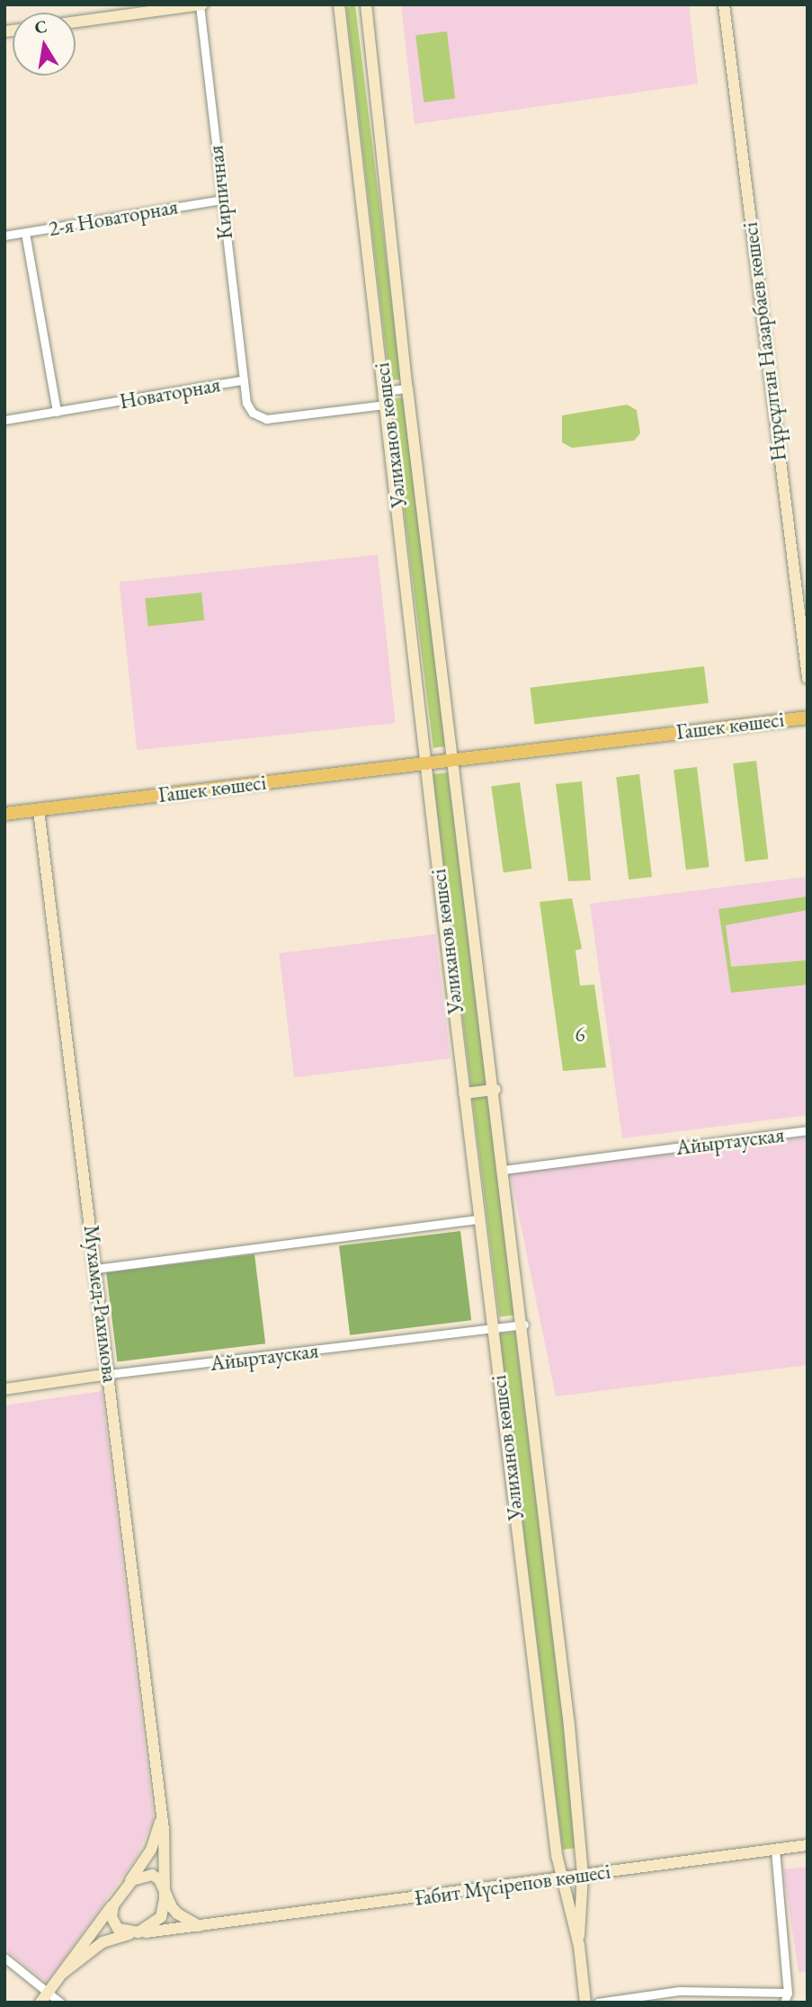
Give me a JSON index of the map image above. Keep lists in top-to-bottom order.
{
  "streets": {
    "main road": [
      "Нұрсұлтан Назарбаев көшесі",
      "Уәлиханов көшесі",
      "Гашек көшесі",
      "Айыртауская",
      "Мухамед-Рахимова",
      "Ғабит Мүсірепов көшесі"
    ],
    "street": ["Кирпичная", "2-я Новаторная", "Новаторная"]
  },
  "crossings": [
    ["Кирпичная", "2-я Новаторная"],
    ["Кирпичная", "Новаторная"],
    ["Новаторная", "Уәлиханов көшесі"],
    ["Уәлиханов көшесі", "Гашек көшесі"],
    ["Уәлиханов көшесі", "Айыртауская"],
    ["Уәлиханов көшесі", "Ғабит Мүсірепов көшесі"],
    ["Гашек көшесі", "Мухамед-Рахимова"],
    ["Айыртауская", "Мухамед-Рахимова"]
  ],
  "parks": ["6"],
  "north": "top"
}
